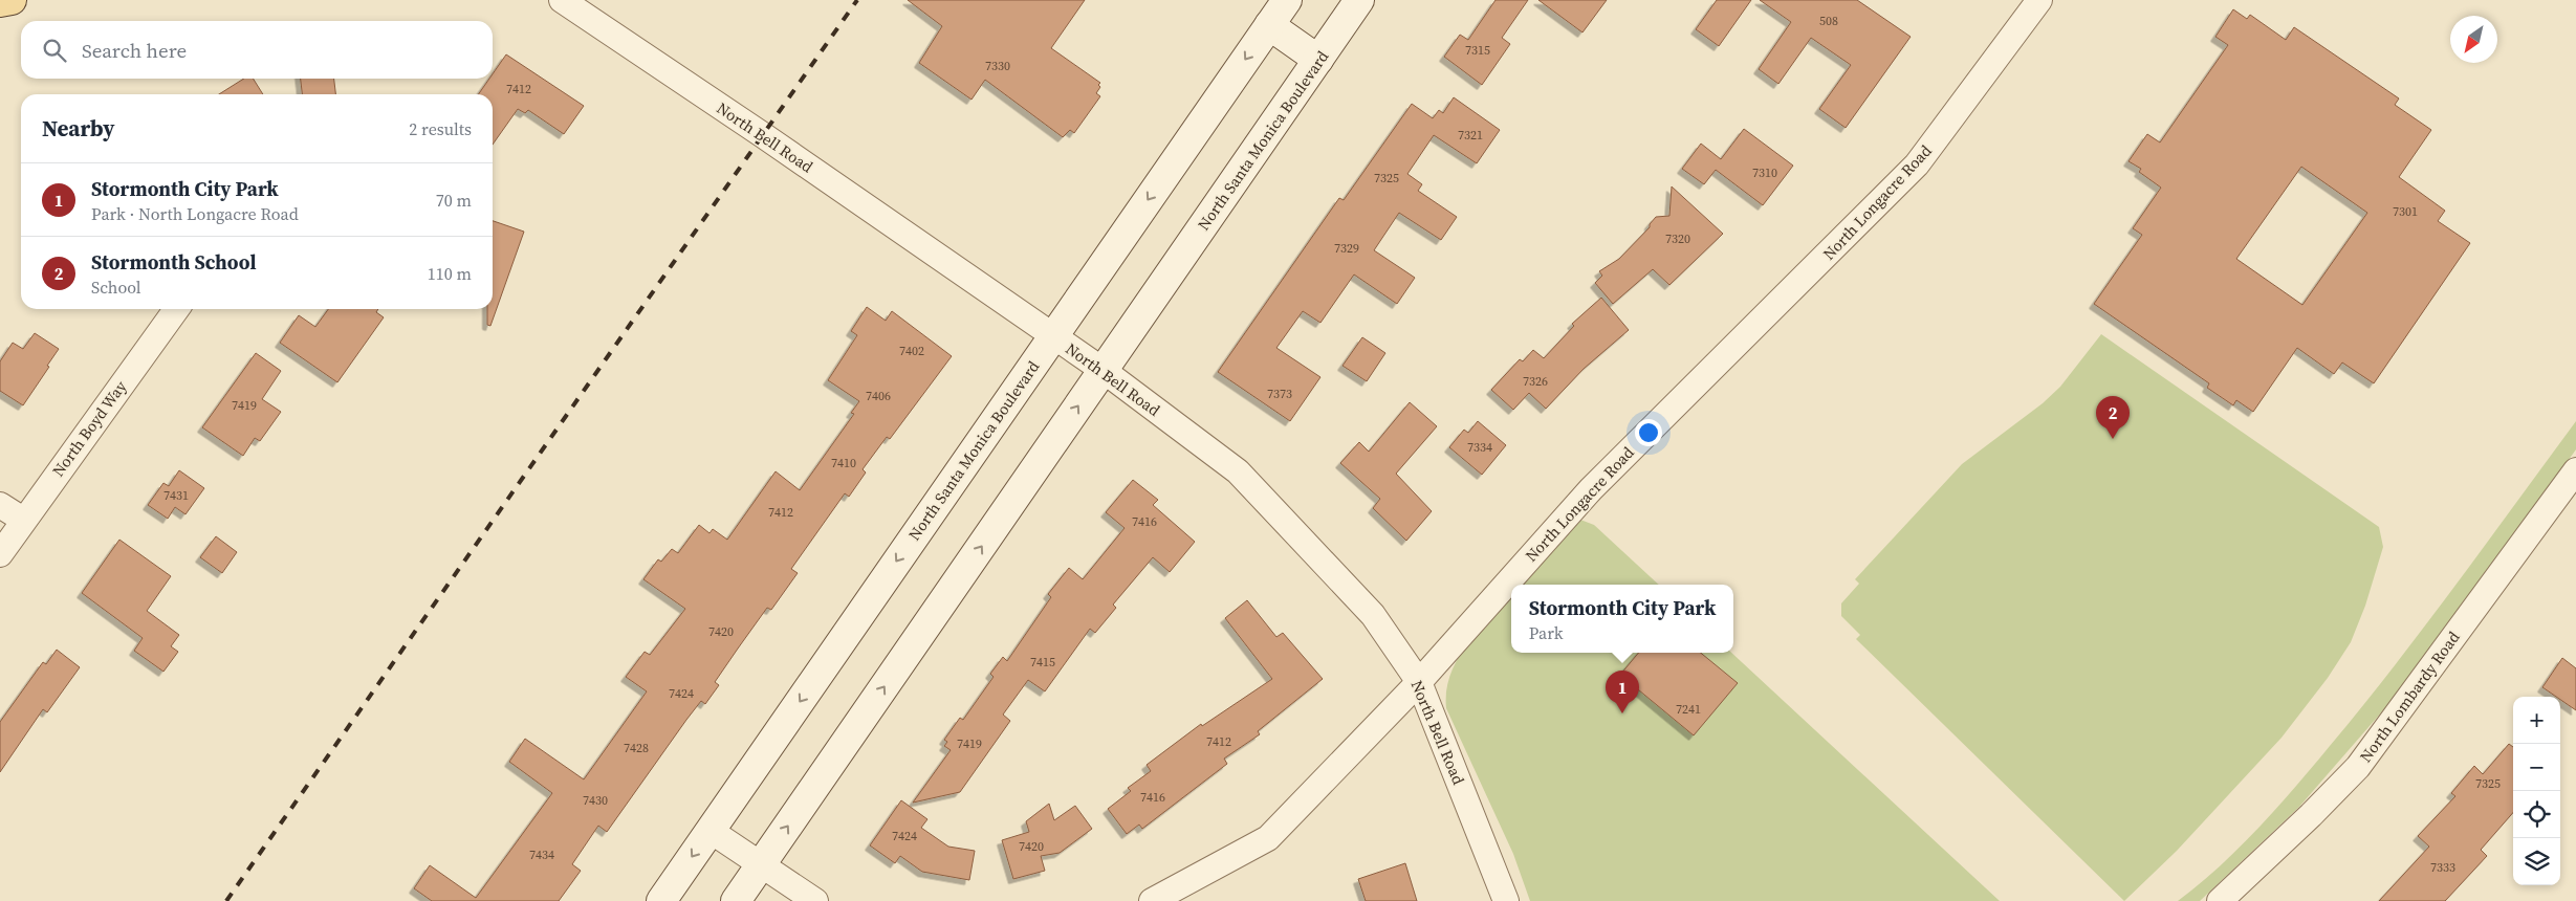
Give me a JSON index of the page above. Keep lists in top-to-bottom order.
{
  "streets": {
    "street": [
      "North Bell Road",
      "North Santa Monica Boulevard",
      "North Longacre Road",
      "North Boyd Way",
      "North Lombardy Road"
    ]
  },
  "crossings": [
    ["North Bell Road", "North Santa Monica Boulevard"],
    ["North Bell Road", "North Longacre Road"]
  ],
  "house_numbers": [
    "508",
    "7315",
    "7330",
    "7412",
    "7321",
    "7310",
    "7325",
    "7301",
    "7320",
    "7329",
    "7402",
    "7326",
    "7373",
    "7406",
    "7419",
    "7334",
    "7410",
    "7431",
    "7412",
    "7416",
    "7420",
    "7415",
    "7424",
    "7241",
    "7412",
    "7419",
    "7428",
    "7325",
    "7416",
    "7430",
    "7424",
    "7420",
    "7434",
    "7333"
  ],
  "north": "bottom left",
  "page": {
    "search": "Search here",
    "heading": ["Nearby", "2 results"],
    "list": [
      {
        "mark": "1",
        "name": "Stormonth City Park",
        "note": "Park · North Longacre Road",
        "value": "70 m"
      },
      {
        "mark": "2",
        "name": "Stormonth School",
        "note": "School",
        "value": "110 m"
      }
    ],
    "pins": ["2", "1"],
    "popup": ["Stormonth City Park", "Park"],
    "map_buttons": ["+", "−"]
  }
}
